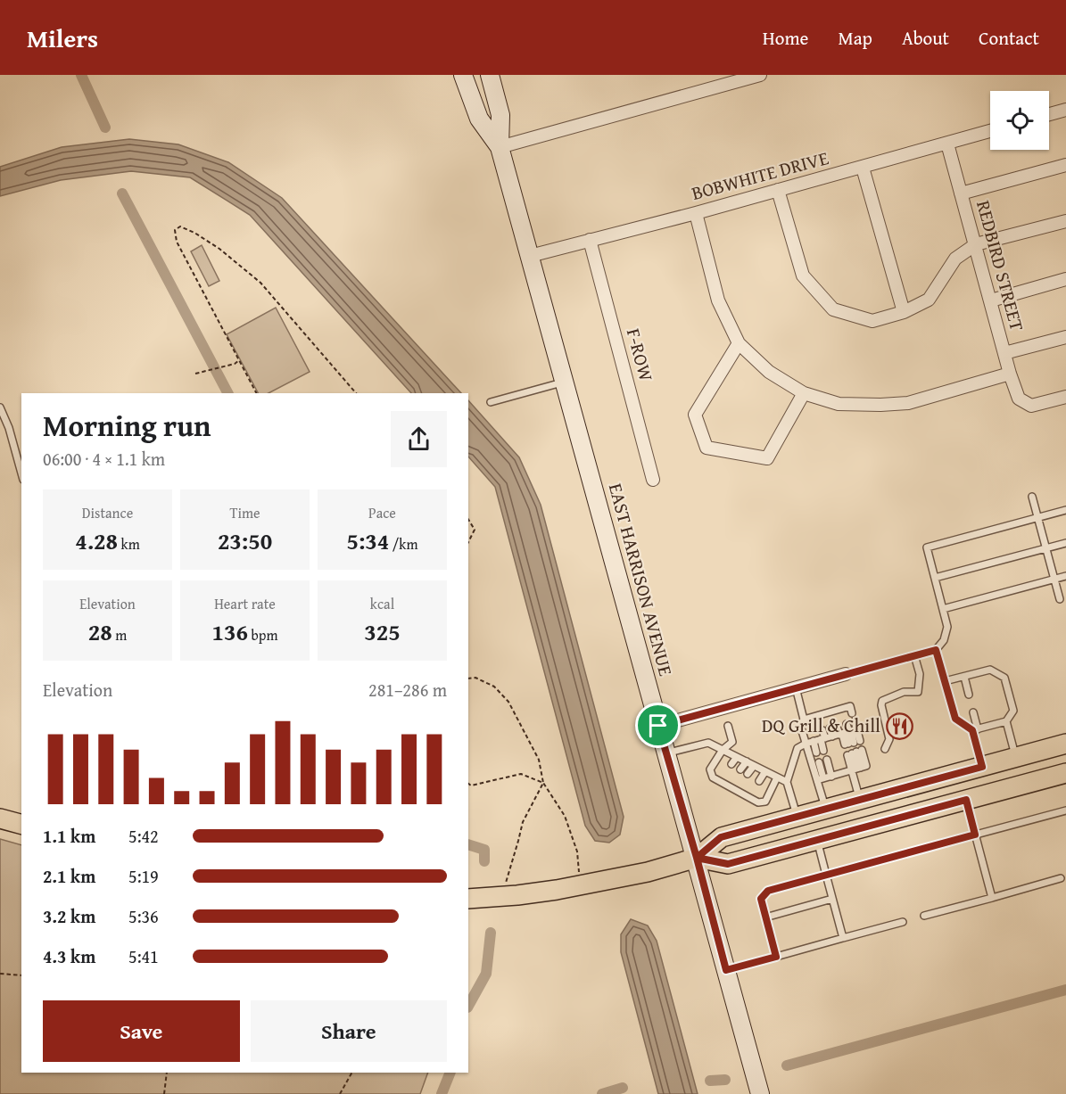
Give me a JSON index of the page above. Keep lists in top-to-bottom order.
{
  "streets": {
    "main road": ["EAST HARRISON AVENUE"],
    "street": ["BOBWHITE DRIVE", "REDBIRD STREET", "F-ROW"]
  },
  "crossings": [
    ["BOBWHITE DRIVE", "REDBIRD STREET"],
    ["BOBWHITE DRIVE", "F-ROW"],
    ["BOBWHITE DRIVE", "EAST HARRISON AVENUE"]
  ],
  "places": {
    "restaurant": ["DQ Grill & Chill"]
  },
  "page": {
    "header": "Milers",
    "nav": [
      "Home",
      "Map",
      "About",
      "Contact"
    ],
    "heading": ["Morning run", "06:00 · 4 × 1.1 km"],
    "stats": [
      ["Distance", "4.28 km"],
      ["Time", "23:50"],
      ["Pace", "5:34 /km"],
      ["Elevation", "28 m"],
      ["Heart rate", "136 bpm"],
      ["kcal", "325"]
    ],
    "chart": ["Elevation", "281–286 m"],
    "list": [
      {
        "name": "1.1 km",
        "note": "5:42"
      },
      {
        "name": "2.1 km",
        "note": "5:19"
      },
      {
        "name": "3.2 km",
        "note": "5:36"
      },
      {
        "name": "4.3 km",
        "note": "5:41"
      }
    ],
    "buttons": ["Save", "Share"]
  }
}
